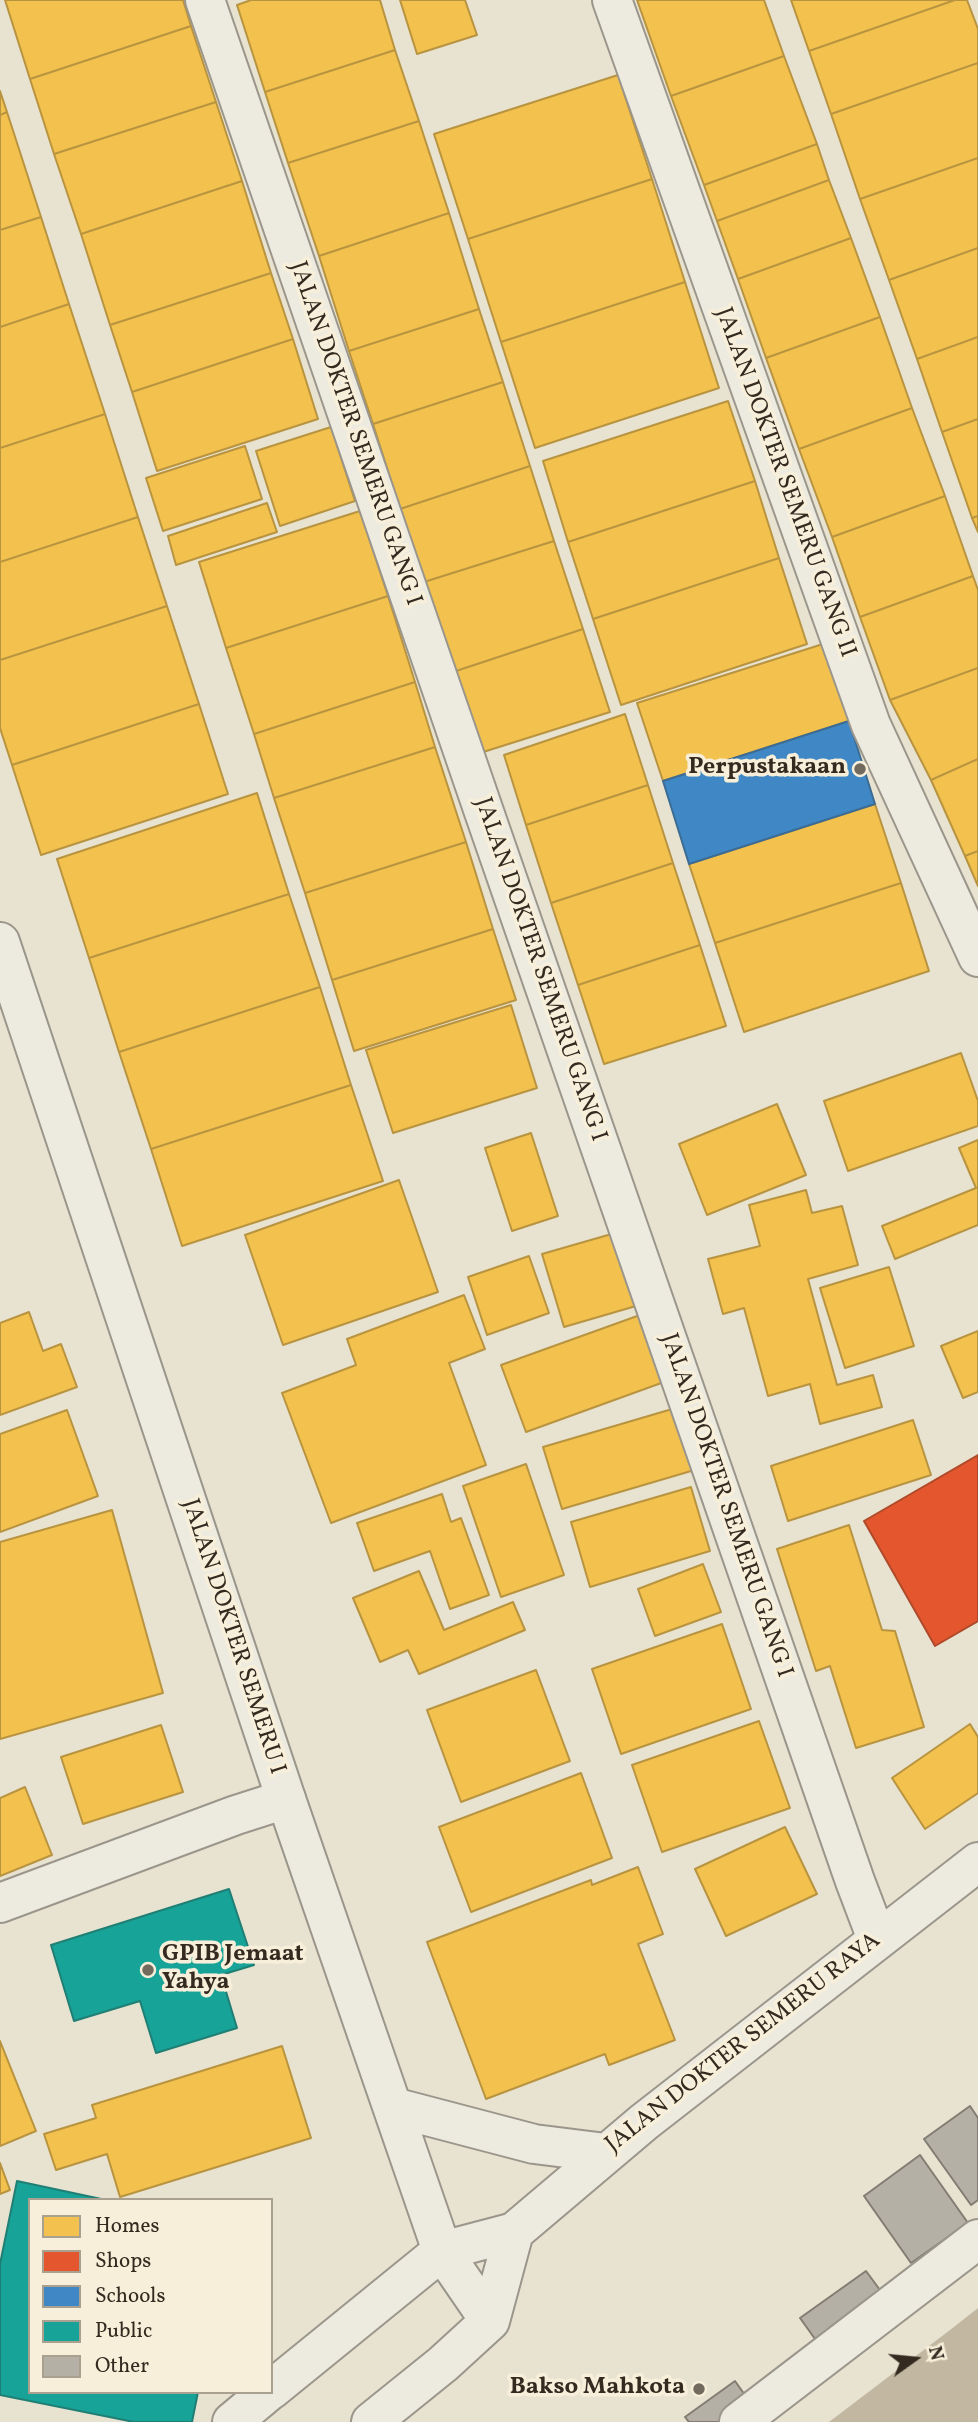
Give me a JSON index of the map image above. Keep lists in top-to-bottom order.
{
  "streets": {
    "street": [
      "JALAN DOKTER SEMERU GANG I",
      "JALAN DOKTER SEMERU GANG II",
      "JALAN DOKTER SEMERU I",
      "JALAN DOKTER SEMERU RAYA"
    ]
  },
  "crossings": [
    ["JALAN DOKTER SEMERU GANG I", "JALAN DOKTER SEMERU RAYA"],
    ["JALAN DOKTER SEMERU I", "JALAN DOKTER SEMERU RAYA"]
  ],
  "places": ["Perpustakaan", "GPIB Jemaat Yahya", "Bakso Mahkota"],
  "legend": [
    "Homes",
    "Shops",
    "Schools",
    "Public",
    "Other"
  ],
  "north": "right"
}
